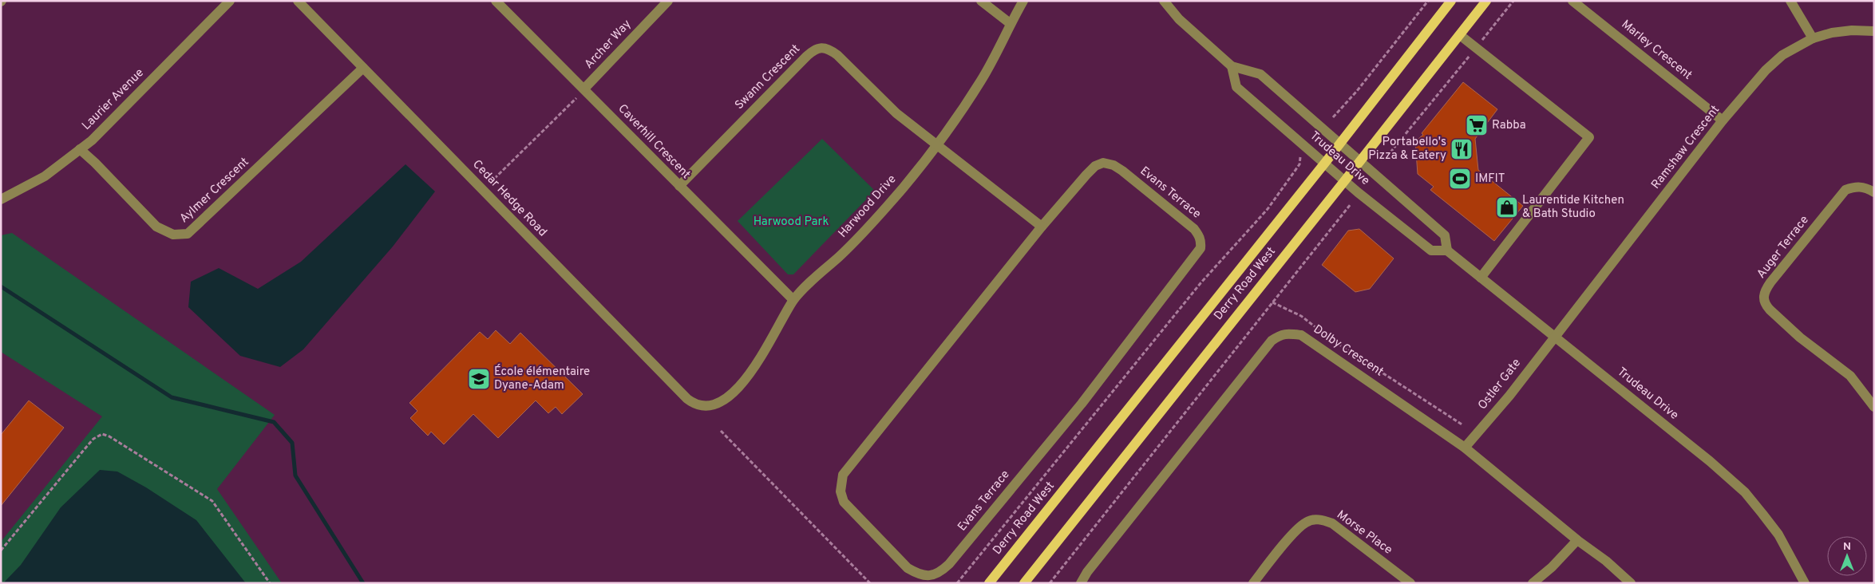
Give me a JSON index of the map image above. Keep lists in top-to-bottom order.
{
  "streets": {
    "main road": ["Derry Road West"],
    "street": [
      "Archer Way",
      "Marley Crescent",
      "Swann Crescent",
      "Laurier Avenue",
      "Caverhill Crescent",
      "Ramshaw Crescent",
      "Trudeau Drive",
      "Aylmer Crescent",
      "Evans Terrace",
      "Cedar Hedge Road",
      "Harwood Drive",
      "Auger Terrace",
      "Dolby Crescent",
      "Ostler Gate",
      "Morse Place"
    ]
  },
  "crossings": [
    ["Archer Way", "Caverhill Crescent"],
    ["Marley Crescent", "Ramshaw Crescent"],
    ["Swann Crescent", "Caverhill Crescent"],
    ["Swann Crescent", "Harwood Drive"],
    ["Laurier Avenue", "Aylmer Crescent"],
    ["Caverhill Crescent", "Harwood Drive"],
    ["Ramshaw Crescent", "Trudeau Drive"],
    ["Ramshaw Crescent", "Ostler Gate"],
    ["Trudeau Drive", "Derry Road West"],
    ["Trudeau Drive", "Ostler Gate"],
    ["Aylmer Crescent", "Cedar Hedge Road"],
    ["Cedar Hedge Road", "Harwood Drive"],
    ["Dolby Crescent", "Ostler Gate"]
  ],
  "parks": ["Harwood Park"],
  "places": {
    "supermarket": ["Rabba"],
    "restaurant": ["Portabello's Pizza & Eatery"],
    "sports": ["IMFIT"],
    "shop": ["Laurentide Kitchen & Bath Studio"],
    "school or university": ["École élémentaire Dyane-Adam"]
  },
  "north": "top"
}
